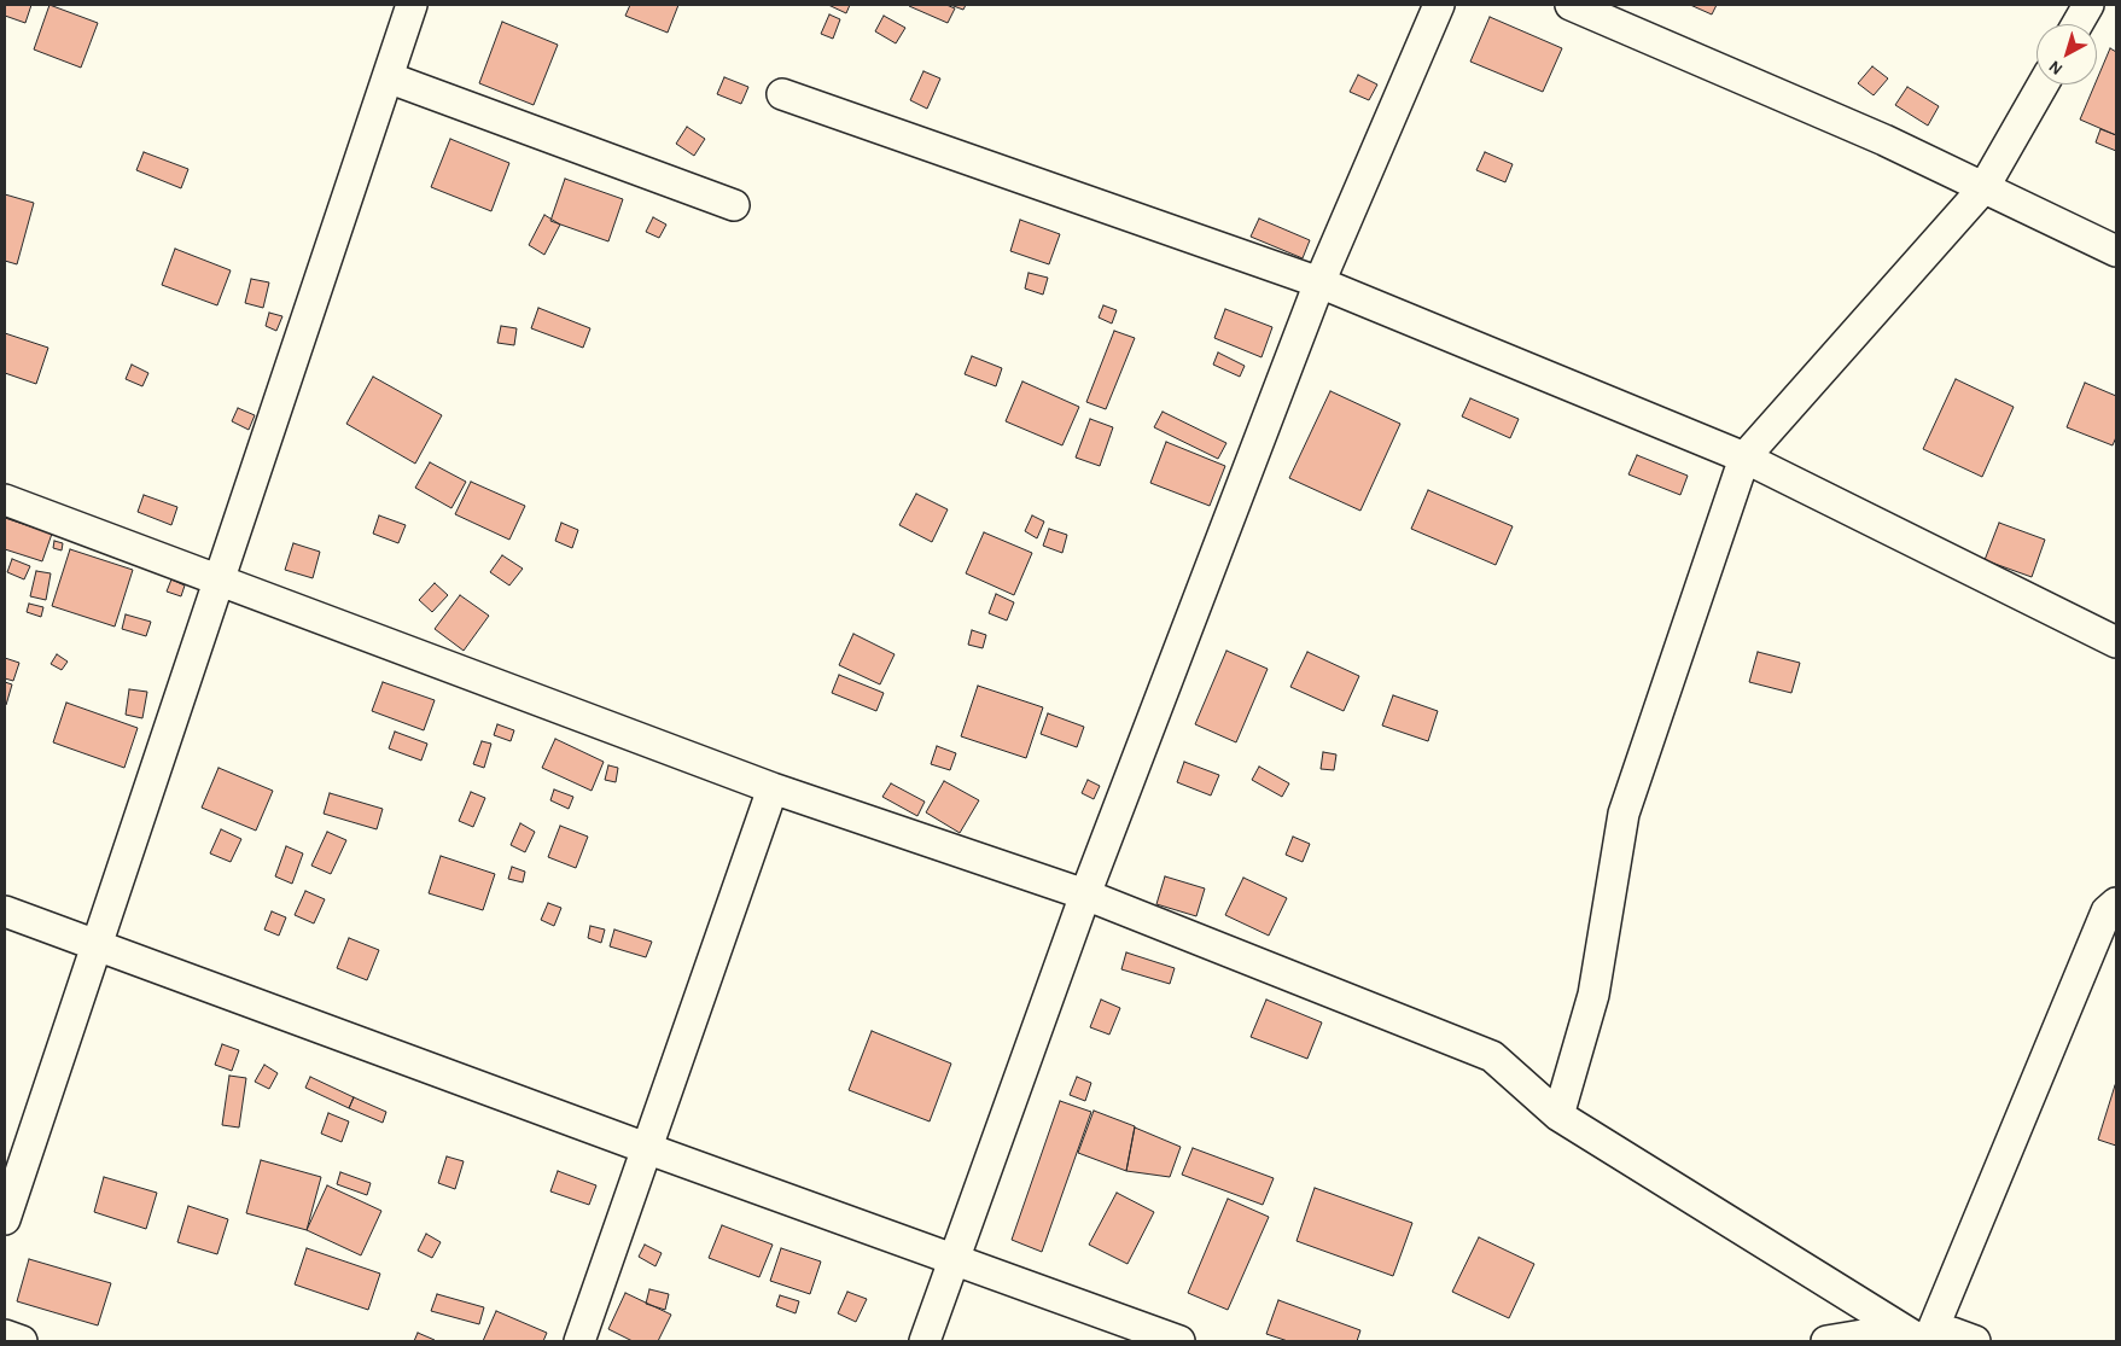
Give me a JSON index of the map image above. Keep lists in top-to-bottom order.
{
  "north": "bottom left"
}
